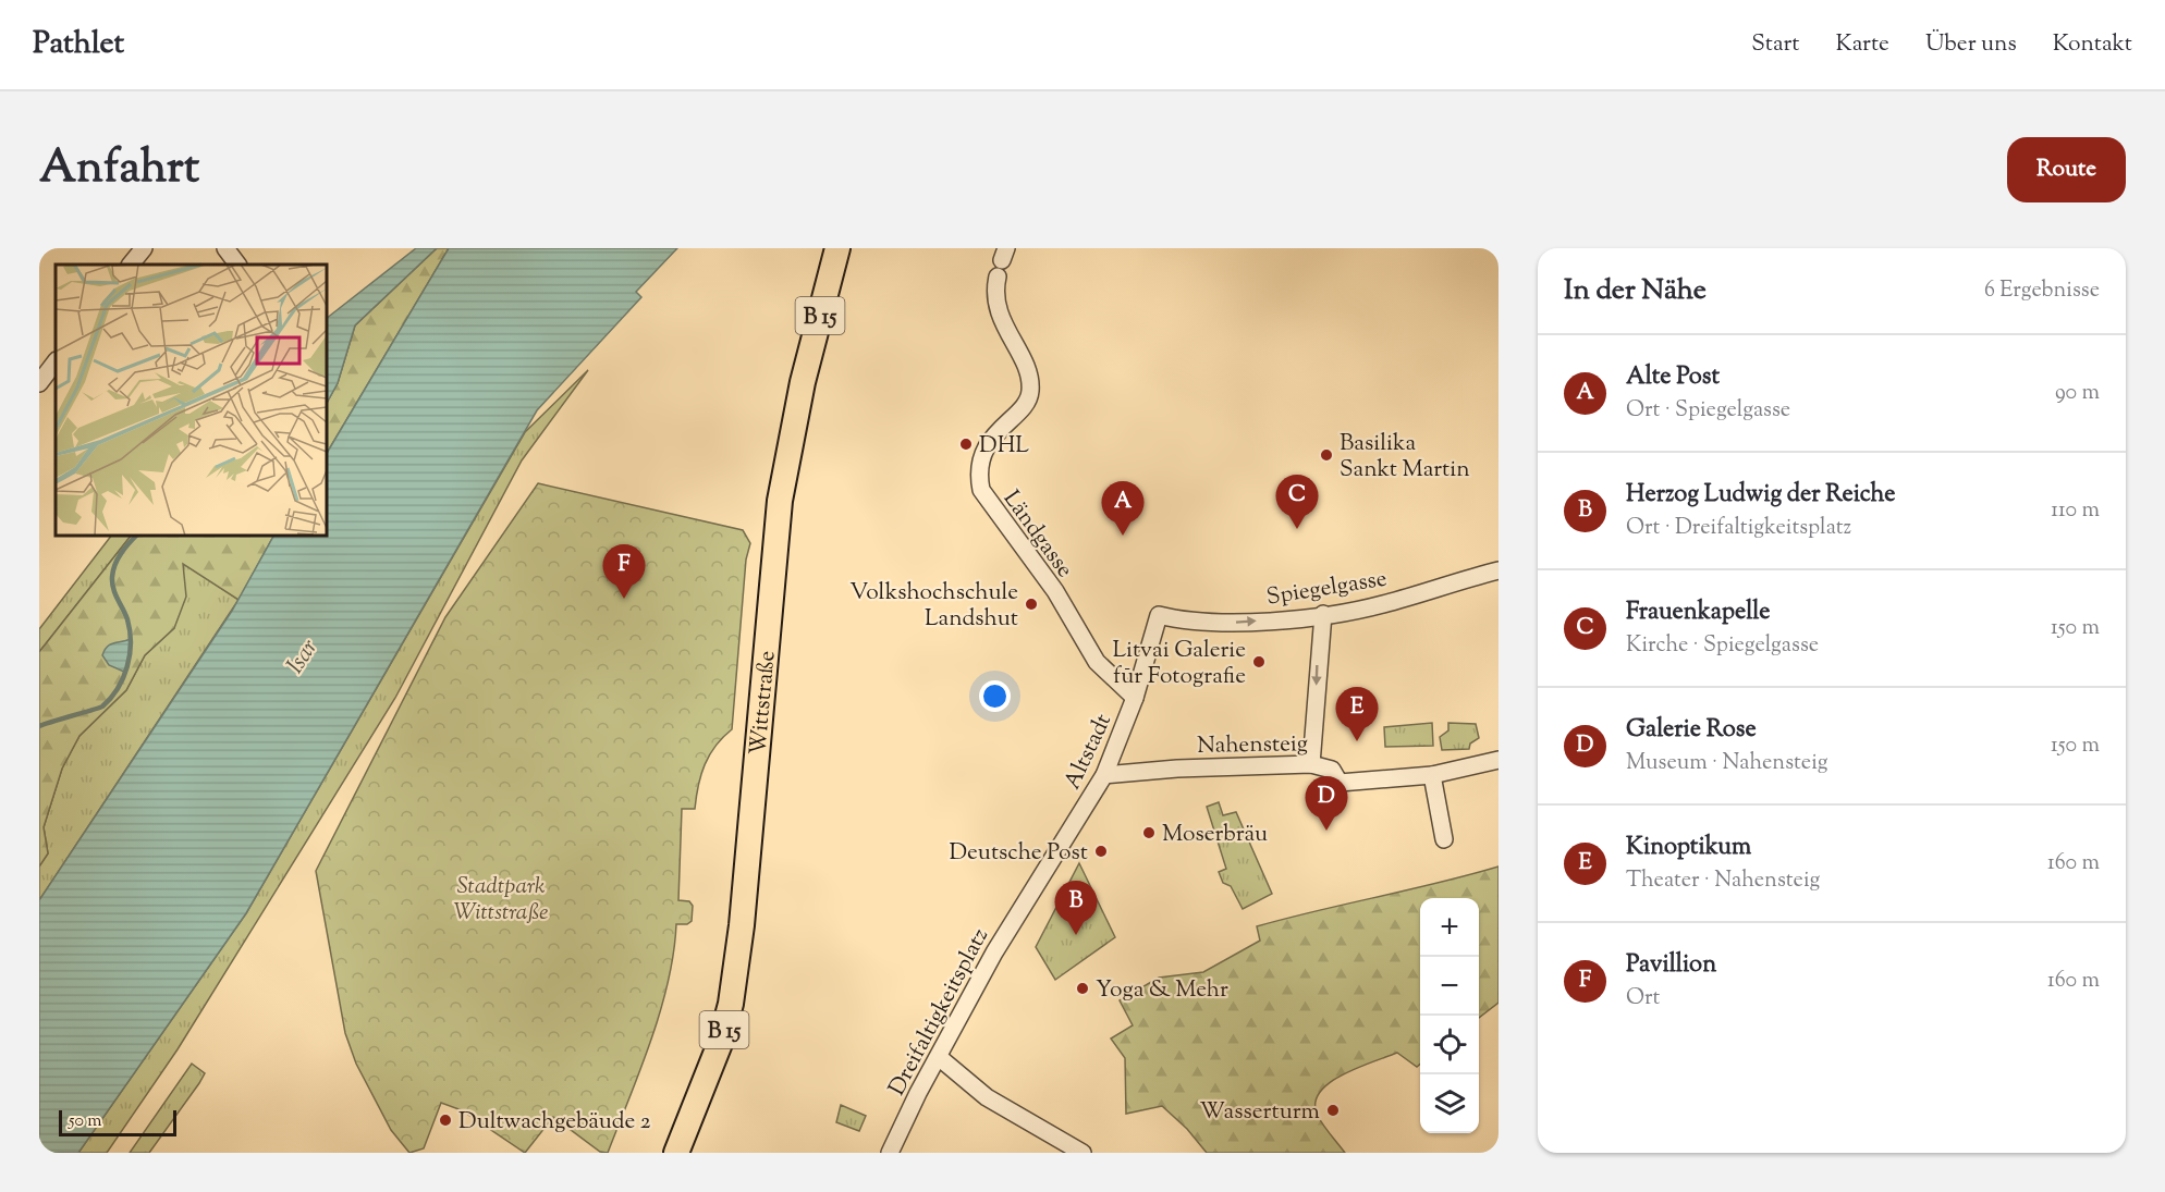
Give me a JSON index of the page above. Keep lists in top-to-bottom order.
{
  "streets": {
    "main road": ["B 15", "Wittstraße"],
    "street": [
      "Ländgasse",
      "Spiegelgasse",
      "Nahensteig",
      "Altstadt",
      "Dreifaltigkeitsplatz"
    ]
  },
  "crossings": [
    ["Ländgasse", "Altstadt"],
    ["Spiegelgasse", "Altstadt"],
    ["Nahensteig", "Altstadt"],
    ["Altstadt", "Dreifaltigkeitsplatz"]
  ],
  "one_way": ["Spiegelgasse"],
  "water": ["Isar"],
  "parks": ["Stadtpark Wittstraße"],
  "places": [
    "DHL",
    "Basilika Sankt Martin",
    "Volkshochschule Landshut",
    "Litvai Galerie fūr Fotografie",
    "Moserbräu",
    "Deutsche Post",
    "Yoga & Mehr",
    "Wasserturm",
    "Dultwachgebäude 2"
  ],
  "scale_bar": "50 m",
  "page": {
    "header": "Pathlet",
    "nav": [
      "Start",
      "Karte",
      "Über uns",
      "Kontakt"
    ],
    "title": "Anfahrt",
    "buttons": "Route",
    "heading": ["In der Nähe", "6 Ergebnisse"],
    "list": [
      {
        "mark": "A",
        "name": "Alte Post",
        "note": "Ort · Spiegelgasse",
        "value": "90 m"
      },
      {
        "mark": "B",
        "name": "Herzog Ludwig der Reiche",
        "note": "Ort · Dreifaltigkeitsplatz",
        "value": "110 m"
      },
      {
        "mark": "C",
        "name": "Frauenkapelle",
        "note": "Kirche · Spiegelgasse",
        "value": "150 m"
      },
      {
        "mark": "D",
        "name": "Galerie Rose",
        "note": "Museum · Nahensteig",
        "value": "150 m"
      },
      {
        "mark": "E",
        "name": "Kinoptikum",
        "note": "Theater · Nahensteig",
        "value": "160 m"
      },
      {
        "mark": "F",
        "name": "Pavillion",
        "note": "Ort",
        "value": "160 m"
      }
    ],
    "pins": [
      "C",
      "A",
      "F",
      "E",
      "D",
      "B"
    ],
    "map_buttons": ["+", "−"],
    "scale": "50 m"
  }
}
